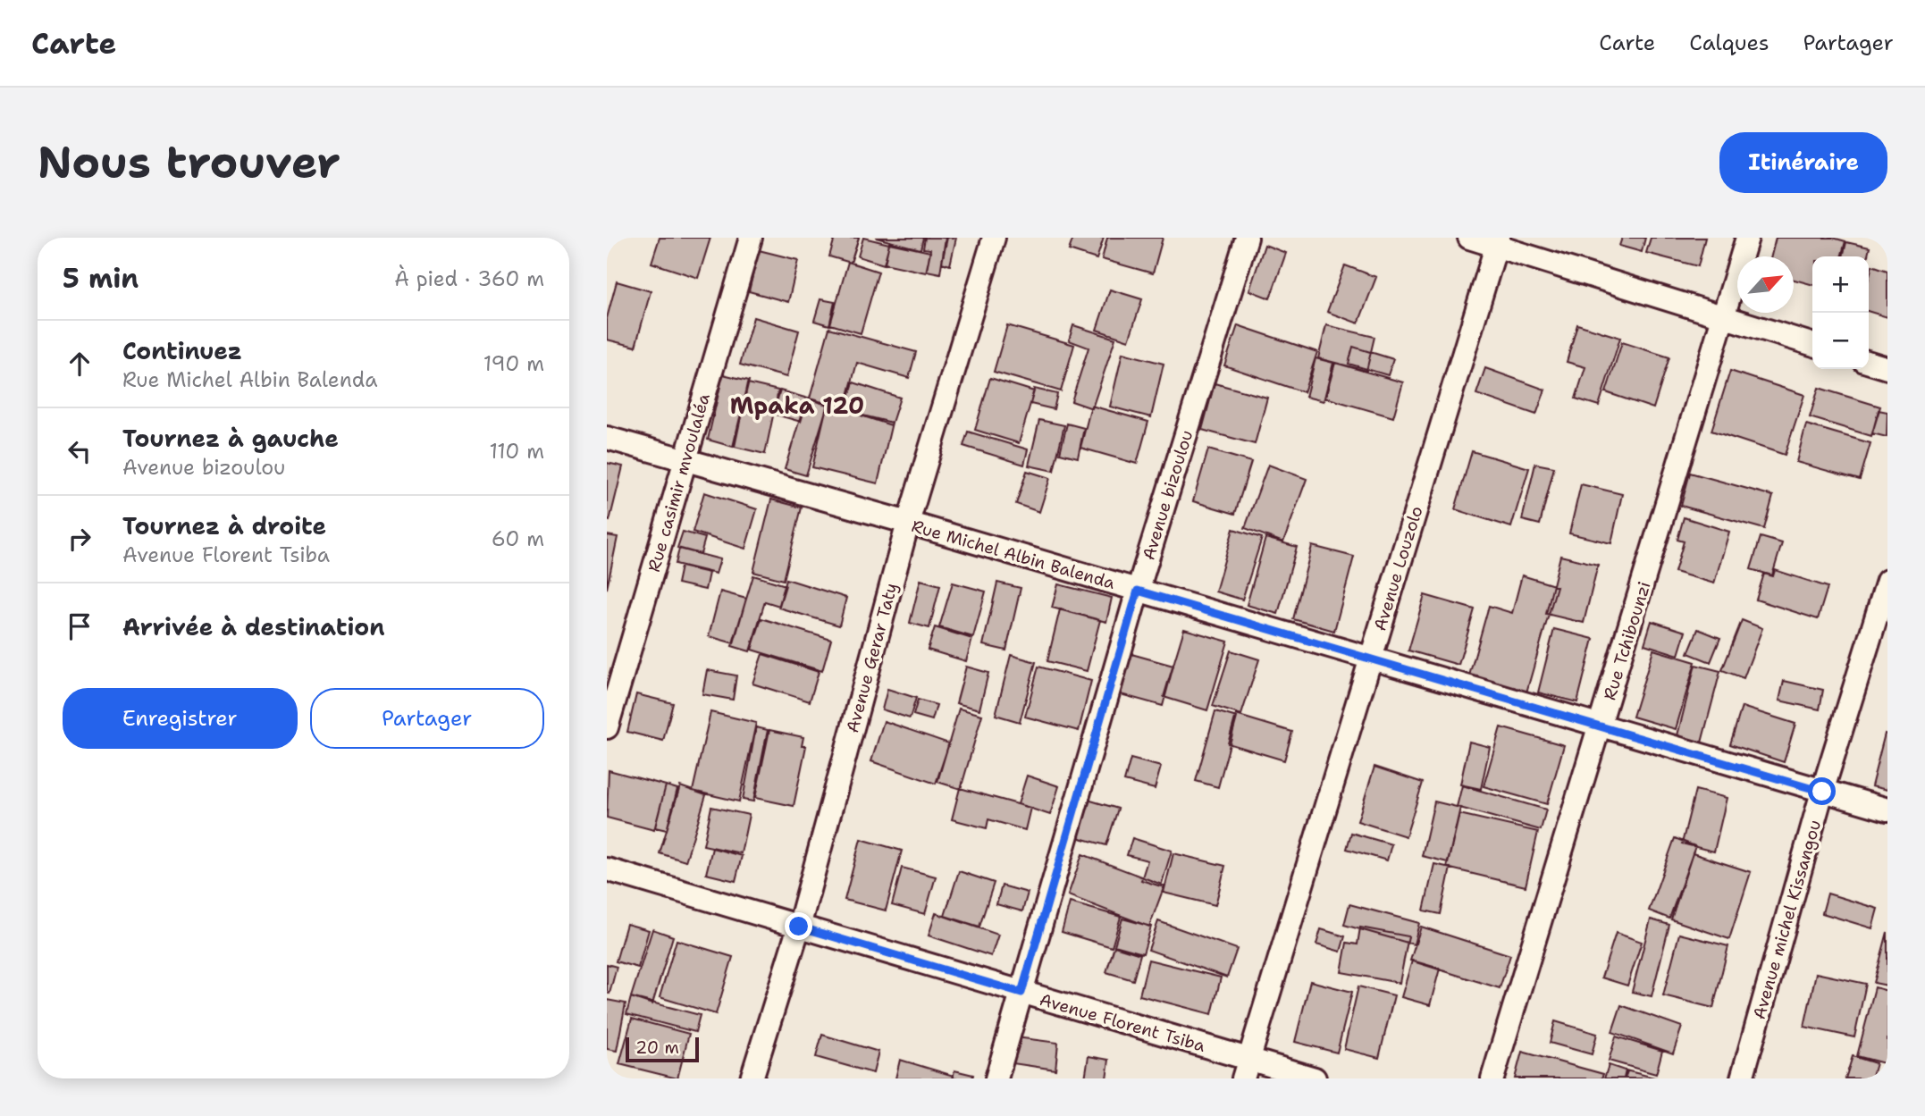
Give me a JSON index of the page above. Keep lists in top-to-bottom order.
{
  "streets": {
    "street": [
      "Rue casimir mvoulaléa",
      "Avenue bizoulou",
      "Rue Michel Albin Balenda",
      "Avenue Louzolo",
      "Rue Tchibounzi",
      "Avenue Gerar Taty",
      "Avenue michel Kissangou",
      "Avenue Florent Tsiba"
    ]
  },
  "crossings": [
    ["Rue casimir mvoulaléa", "Rue Michel Albin Balenda"],
    ["Avenue bizoulou", "Rue Michel Albin Balenda"],
    ["Avenue bizoulou", "Avenue Florent Tsiba"],
    ["Rue Michel Albin Balenda", "Avenue Louzolo"],
    ["Rue Michel Albin Balenda", "Rue Tchibounzi"],
    ["Rue Michel Albin Balenda", "Avenue Gerar Taty"],
    ["Rue Michel Albin Balenda", "Avenue michel Kissangou"],
    ["Avenue Louzolo", "Avenue Florent Tsiba"],
    ["Avenue Gerar Taty", "Avenue Florent Tsiba"]
  ],
  "districts": ["Mpaka 120"],
  "scale_bar": "20 m",
  "north": "top right",
  "page": {
    "header": "Carte",
    "nav": ["Carte", "Calques", "Partager"],
    "buttons": [
      "Itinéraire",
      ["Enregistrer", "Partager"]
    ],
    "title": "Nous trouver",
    "heading": ["5 min", "À pied · 360 m"],
    "map_buttons": ["+", "−"],
    "list": [
      ["Continuez", "Rue Michel Albin Balenda", "190 m"],
      ["Tournez à gauche", "Avenue bizoulou", "110 m"],
      ["Tournez à droite", "Avenue Florent Tsiba", "60 m"],
      "Arrivée à destination"
    ],
    "scale": "20 m"
  }
}
